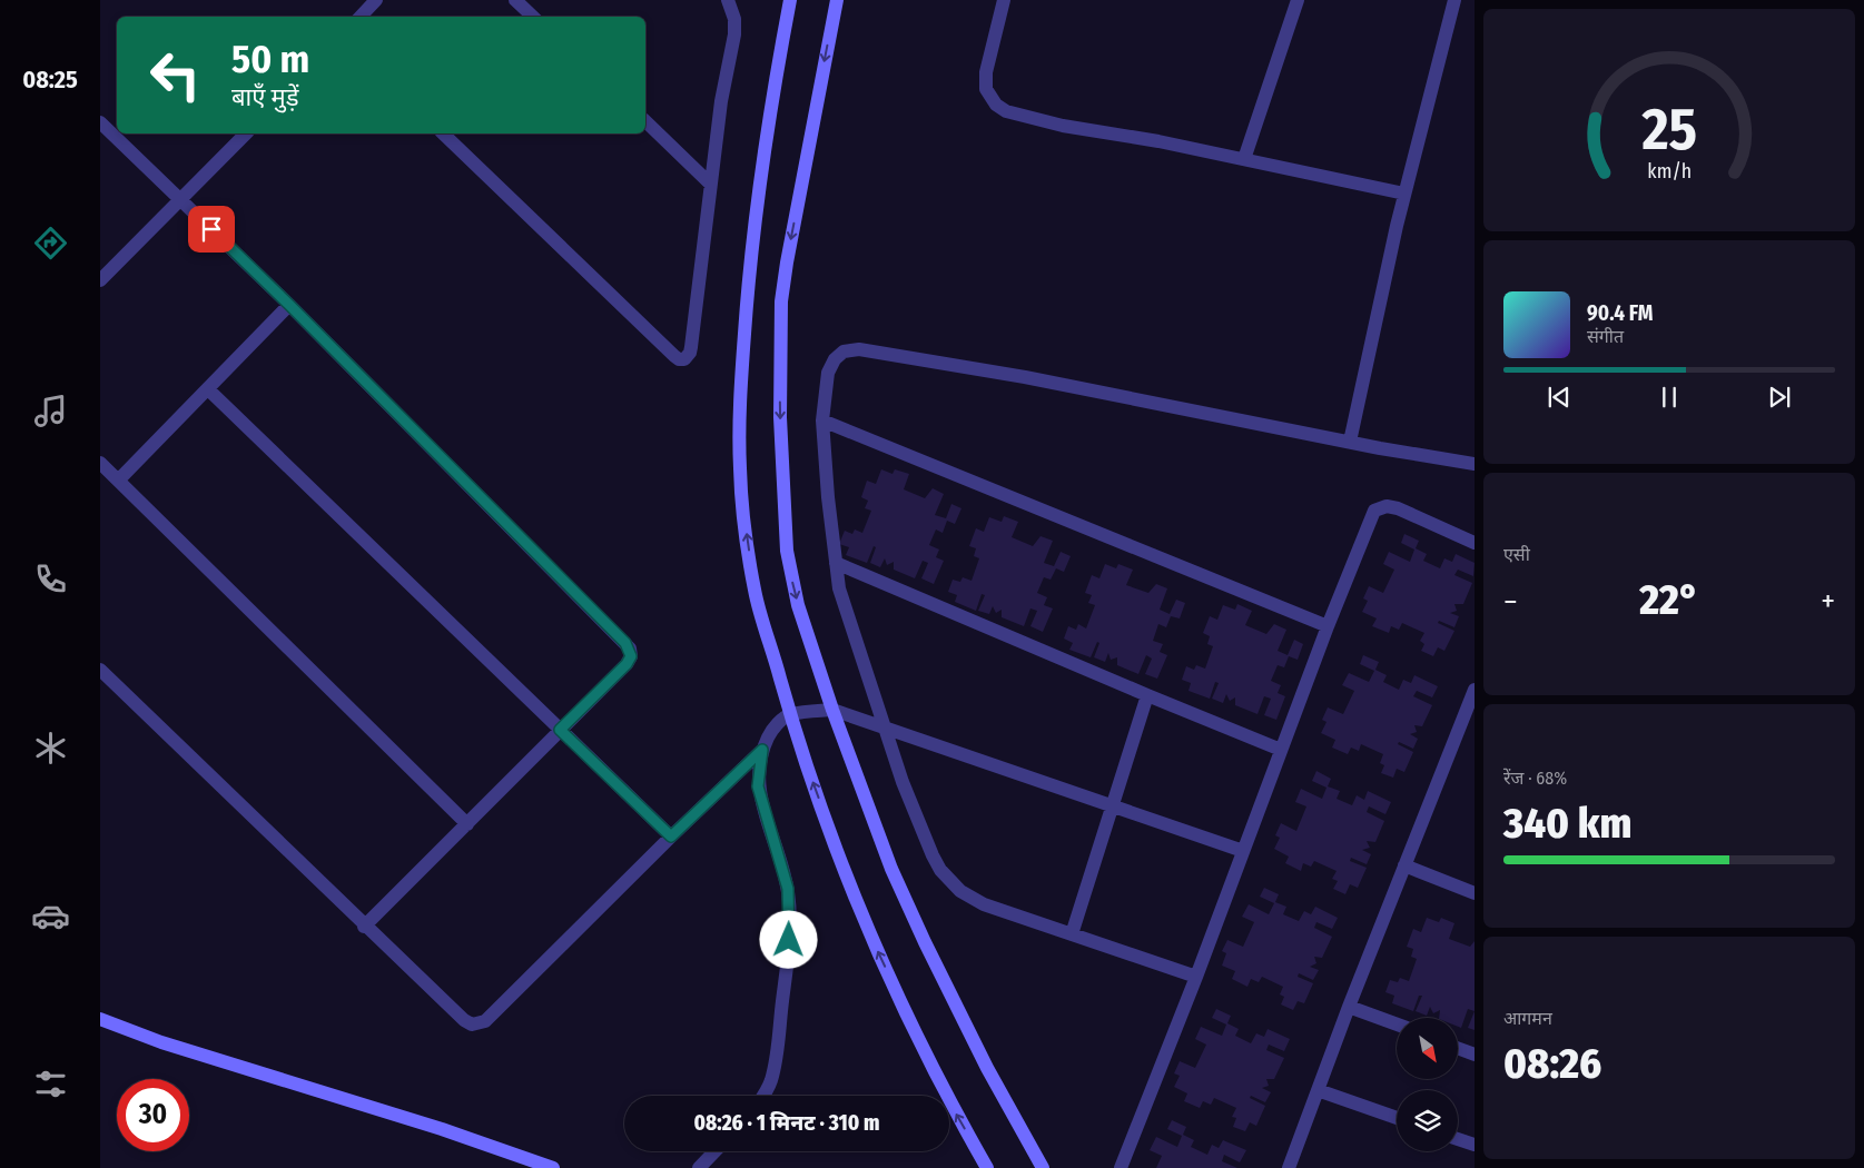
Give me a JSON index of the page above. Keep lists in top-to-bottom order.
{
  "north": "bottom right",
  "page": {
    "tabs": "08:25",
    "turn": ["50 m", "बाएँ मुड़ें"],
    "song": ["90.4 FM", "संगीत"],
    "tile": [
      "एसी",
      ["रेंज · 68%", "340 km"],
      ["आगमन", "08:26"]
    ],
    "heat": ["−", "22°", "+"],
    "limit": "30",
    "trip": "08:26 · 1 मिनट · 310 m",
    "gauge": ["25", "km/h"]
  }
}
